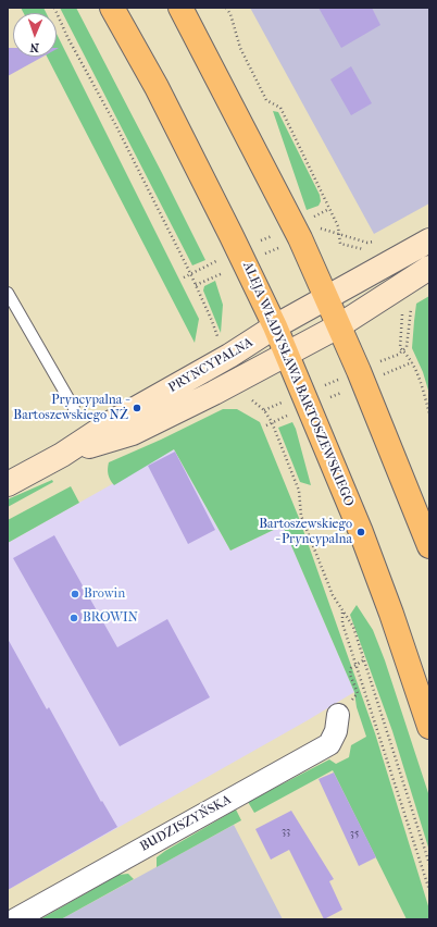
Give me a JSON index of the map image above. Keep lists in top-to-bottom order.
{
  "streets": {
    "main road": ["ALEJA WŁADYSŁAWA BARTOSZEWSKIEGO"],
    "street": ["PRYNCYPALNA", "BUDZISZYŃSKA"]
  },
  "crossings": [
    ["PRYNCYPALNA", "ALEJA WŁADYSŁAWA BARTOSZEWSKIEGO"]
  ],
  "places": [
    "Pryncypalna - Bartoszewskiego NŻ",
    "Bartoszewskiego - Pryncypalna",
    "Browin",
    "BROWIN"
  ],
  "house_numbers": ["33", "35"],
  "north": "bottom"
}
